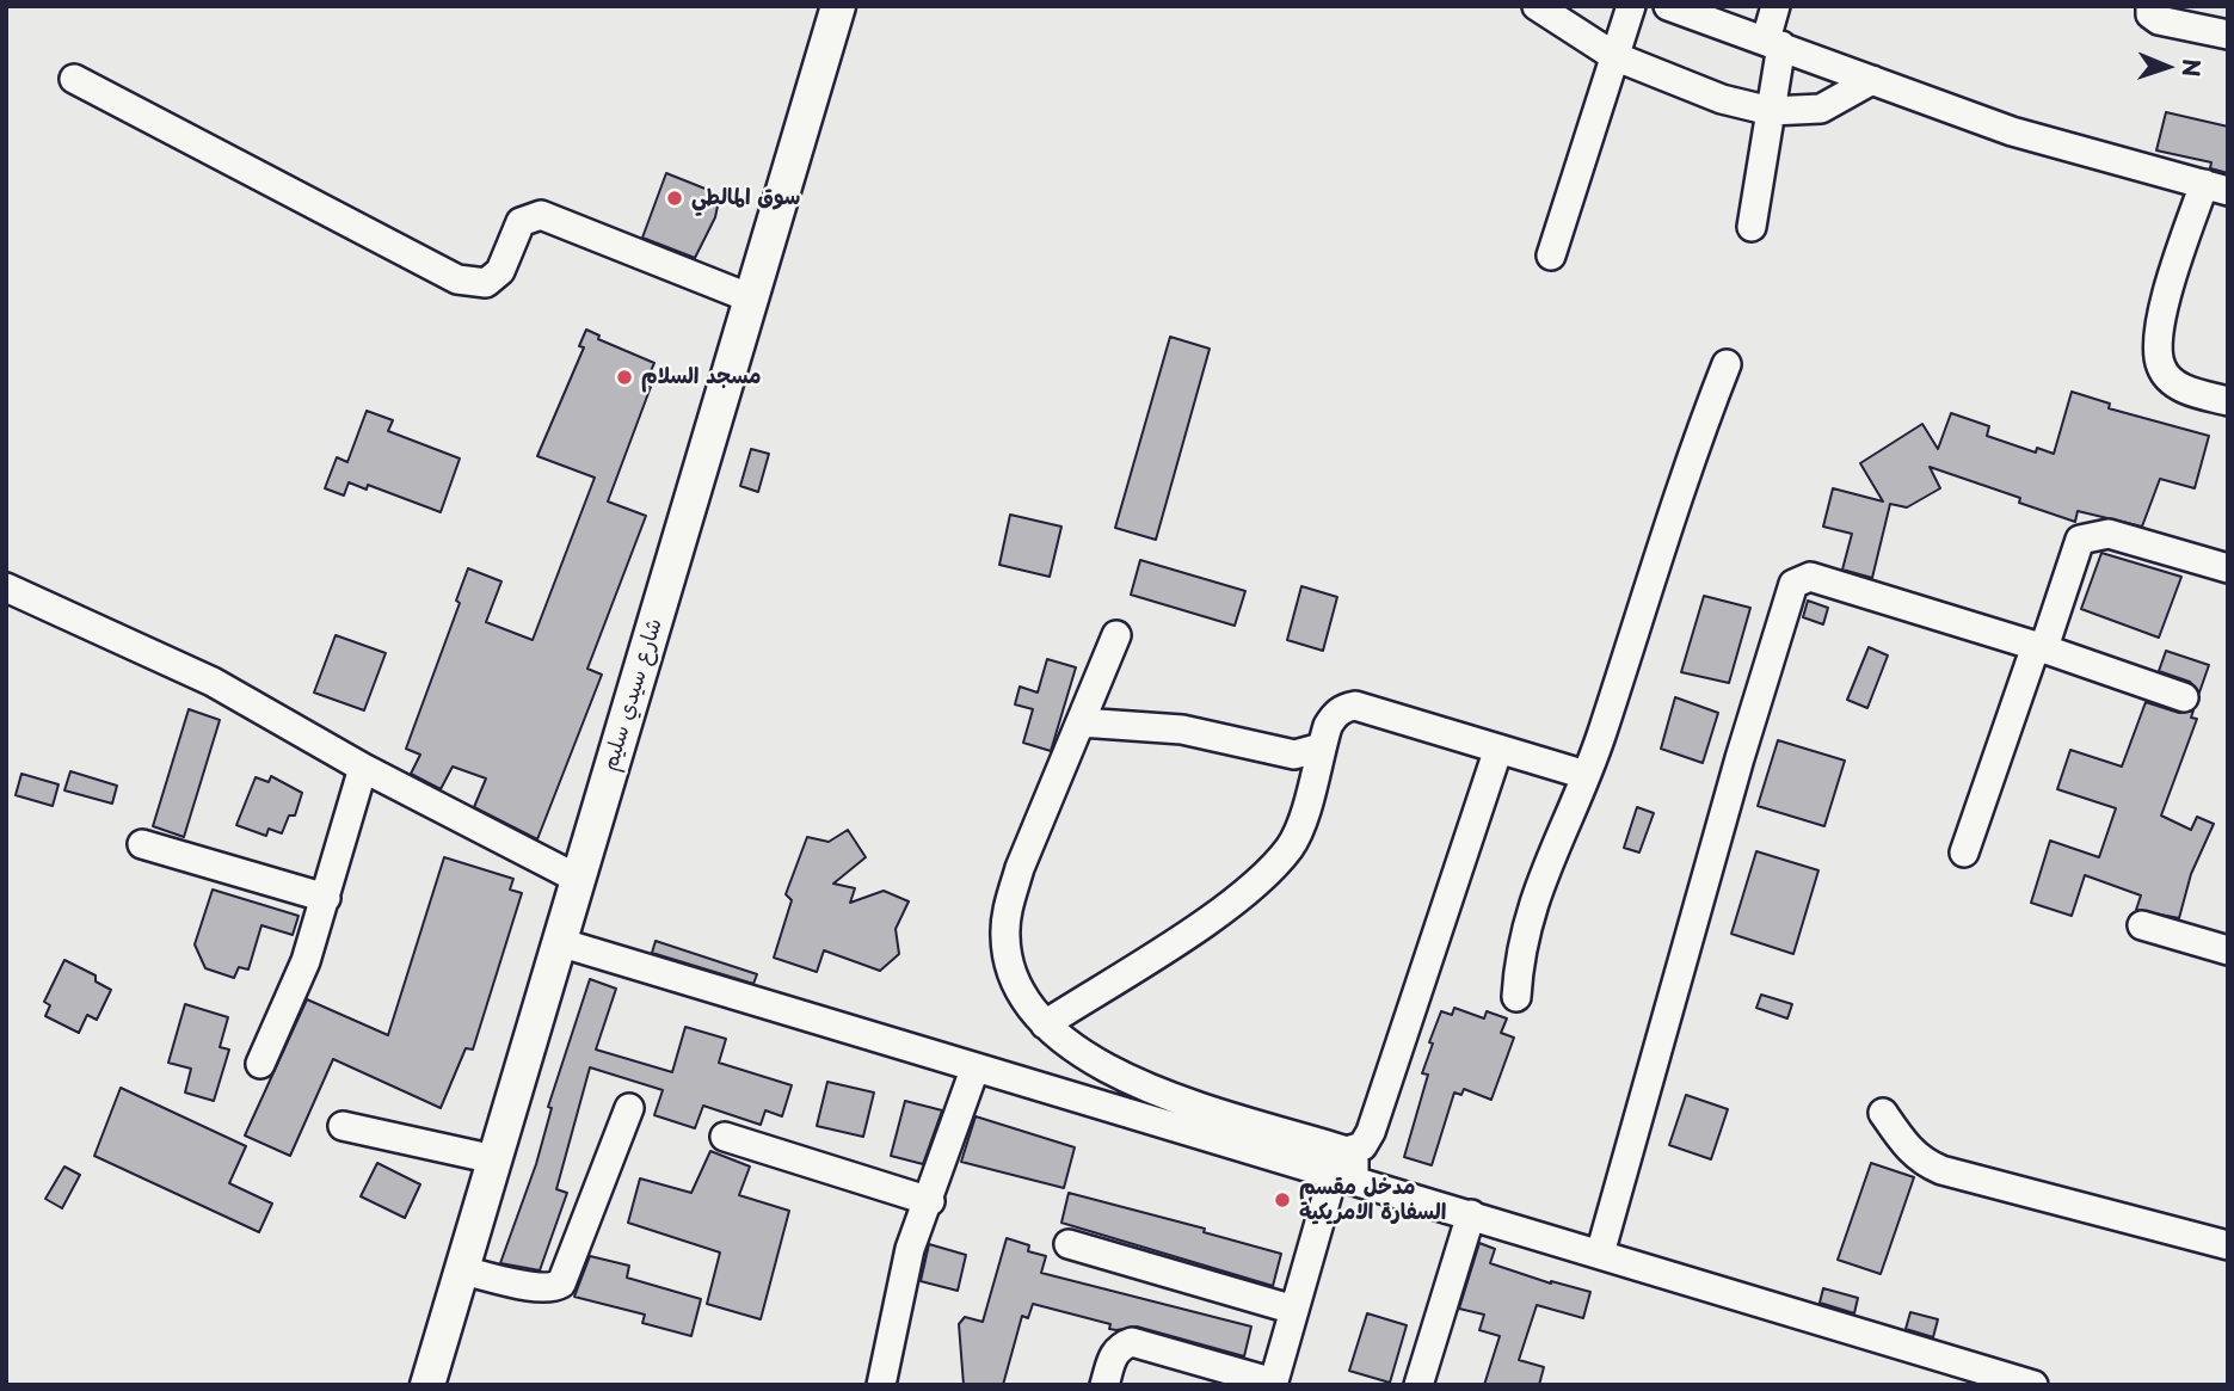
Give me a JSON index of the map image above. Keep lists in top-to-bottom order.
{
  "streets": {
    "main road": ["شارع سيدي سليم"]
  },
  "places": ["سوق المالطي", "مسجد السلام", "مدخل مقسم السفارة الامريكية"],
  "north": "right"
}
